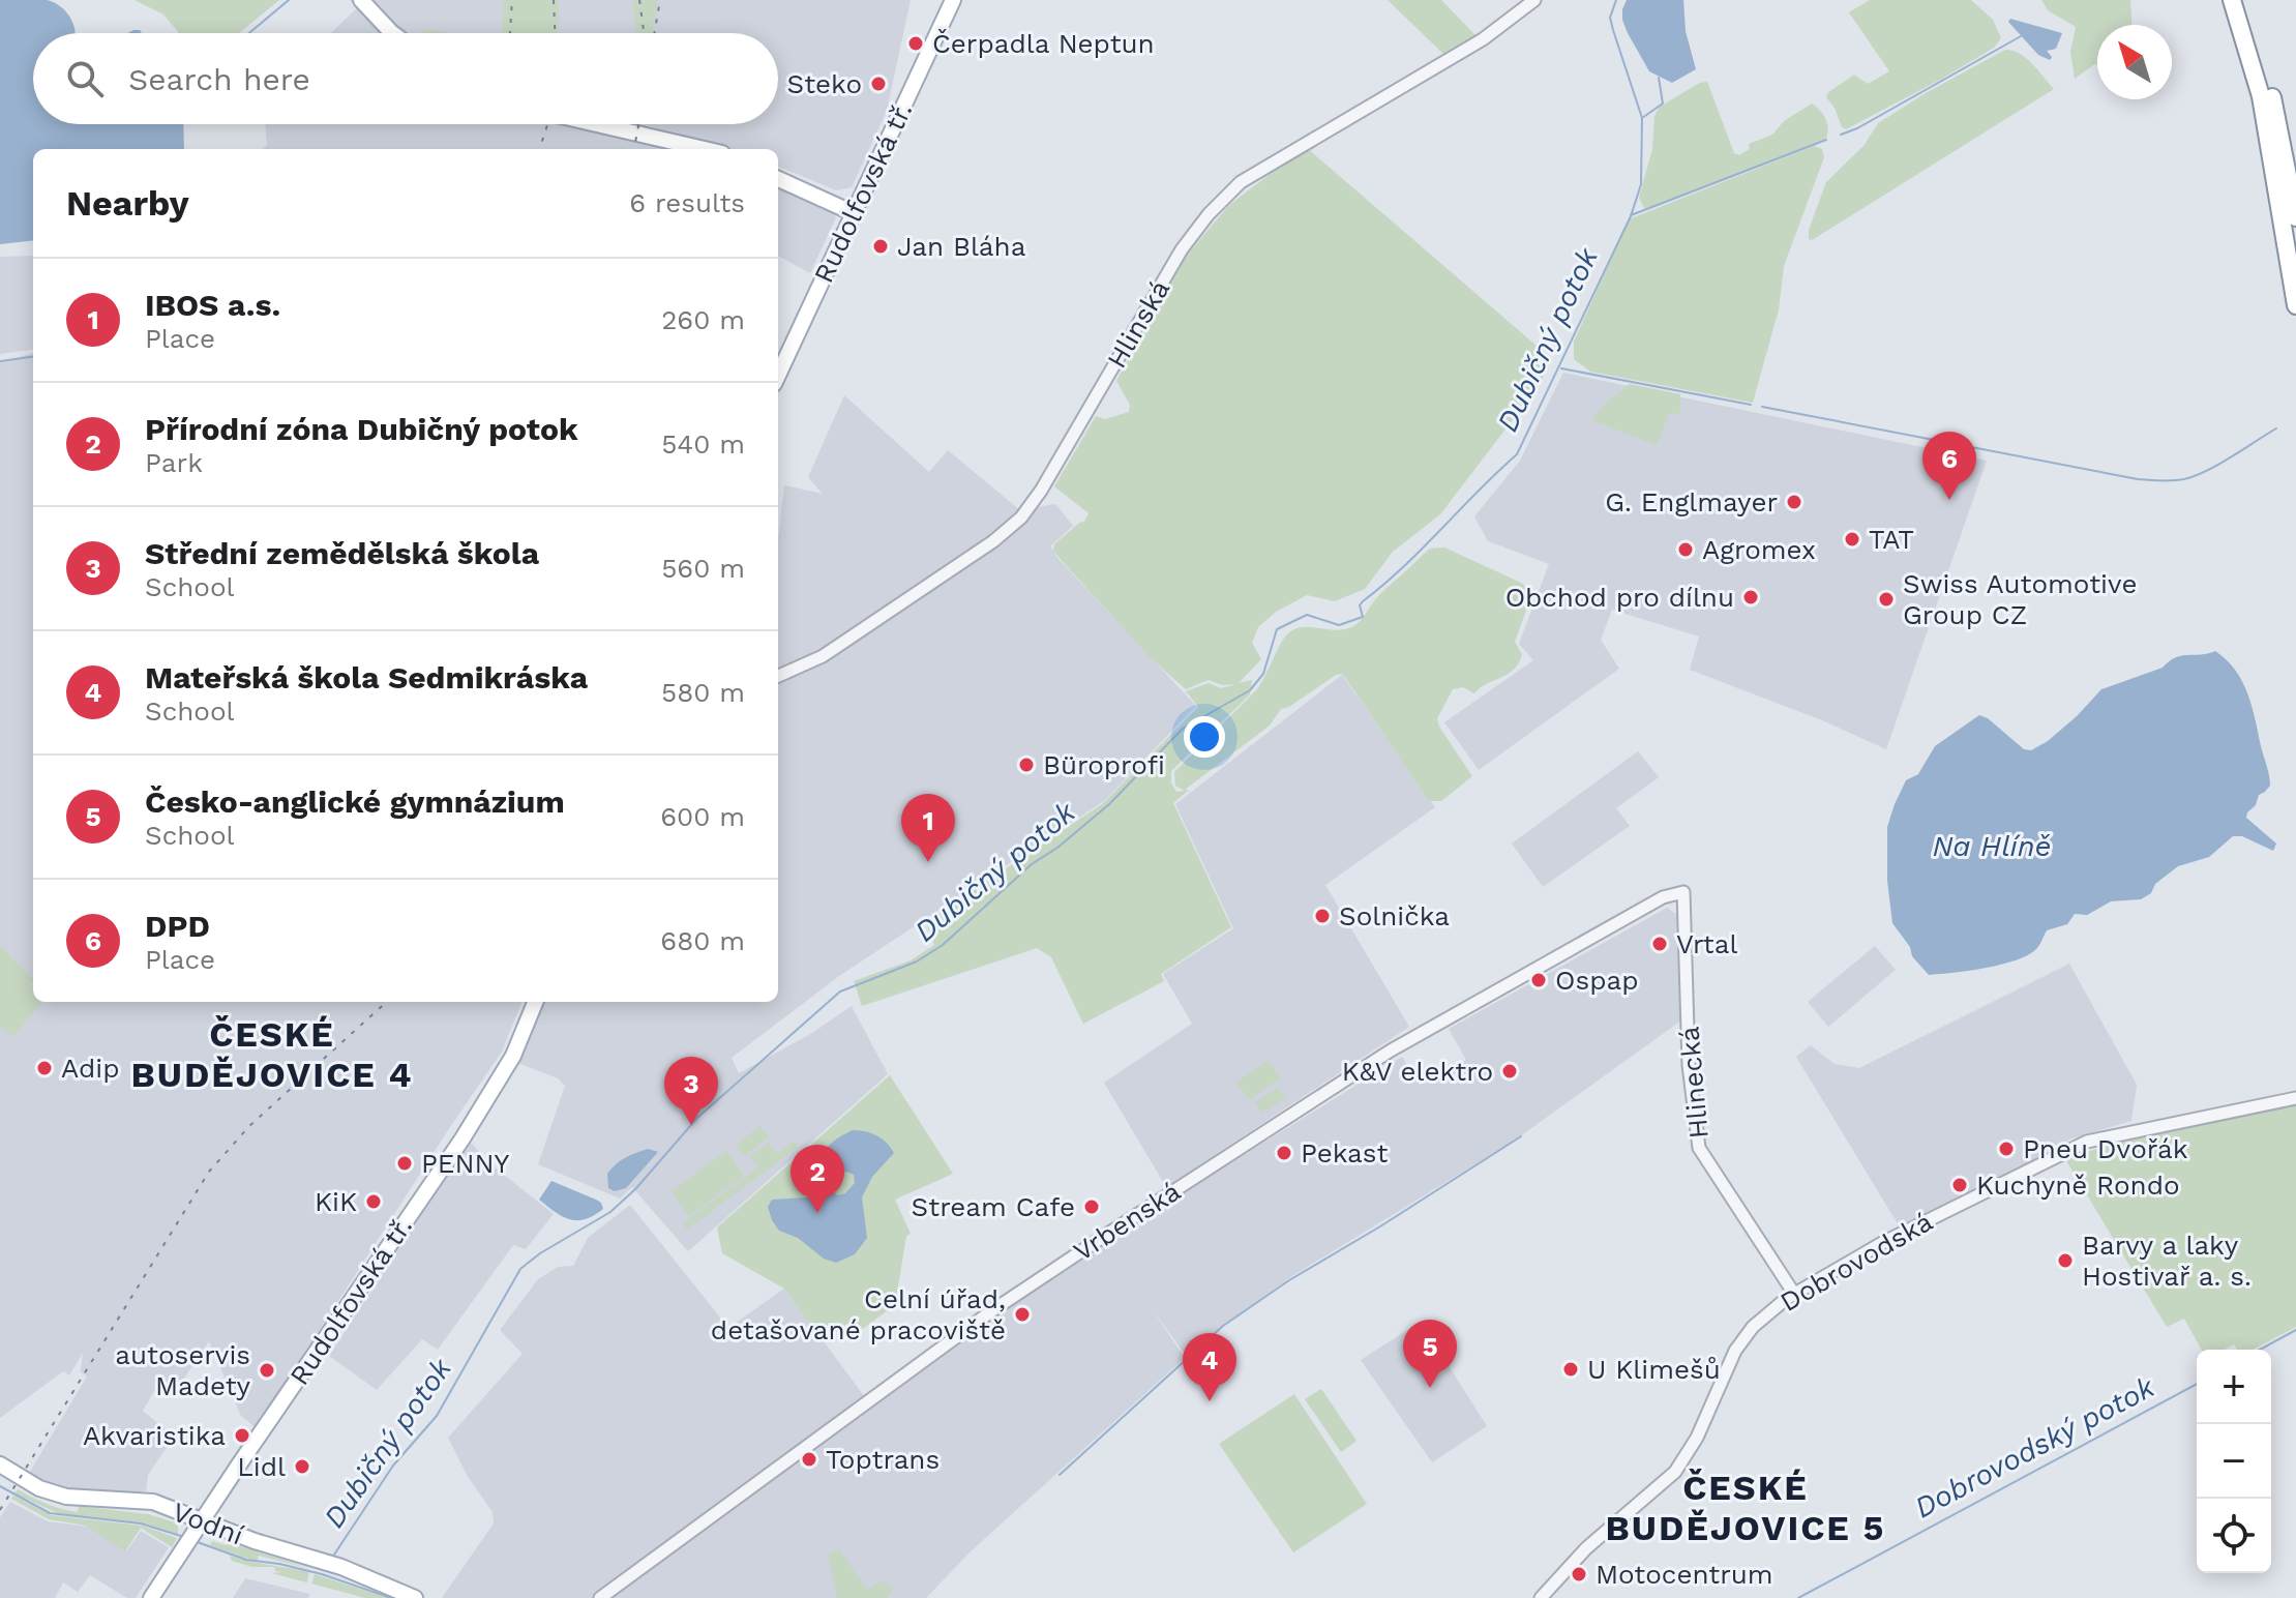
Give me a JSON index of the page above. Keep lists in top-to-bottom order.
{
  "streets": {
    "main road": ["Rudolfovská tř.", "Vodní"],
    "street": [
      "Hlinská",
      "Hlinecká",
      "Vrbenská",
      "Dobrovodská"
    ]
  },
  "crossings": [
    ["Rudolfovská tř.", "Vodní"],
    ["Hlinecká", "Vrbenská"],
    ["Hlinecká", "Dobrovodská"]
  ],
  "districts": ["ČESKÉ BUDĚJOVICE 4", "ČESKÉ BUDĚJOVICE 5"],
  "water": ["Dubičný potok", "Na Hlíně", "Dobrovodský potok"],
  "places": [
    "Čerpadla Neptun",
    "Steko",
    "Jan Bláha",
    "G. Englmayer",
    "TAT",
    "Agromex",
    "Obchod pro dílnu",
    "Swiss Automotive Group CZ",
    "Büroprofi",
    "Solnička",
    "Vrtal",
    "Ospap",
    "Adip",
    "K&V elektro",
    "Pneu Dvořák",
    "Pekast",
    "PENNY",
    "Kuchyně Rondo",
    "KiK",
    "Stream Cafe",
    "Barvy a laky Hostivař a. s.",
    "Celní úřad, detašované pracoviště",
    "U Klimešů",
    "autoservis Madety",
    "Akvaristika",
    "Toptrans",
    "Lidl",
    "Motocentrum"
  ],
  "north": "top left",
  "page": {
    "search": "Search here",
    "heading": ["Nearby", "6 results"],
    "list": [
      {
        "mark": "1",
        "name": "IBOS a.s.",
        "note": "Place",
        "value": "260 m"
      },
      {
        "mark": "2",
        "name": "Přírodní zóna Dubičný potok",
        "note": "Park",
        "value": "540 m"
      },
      {
        "mark": "3",
        "name": "Střední zemědělská škola",
        "note": "School",
        "value": "560 m"
      },
      {
        "mark": "4",
        "name": "Mateřská škola Sedmikráska",
        "note": "School",
        "value": "580 m"
      },
      {
        "mark": "5",
        "name": "Česko-anglické gymnázium",
        "note": "School",
        "value": "600 m"
      },
      {
        "mark": "6",
        "name": "DPD",
        "note": "Place",
        "value": "680 m"
      }
    ],
    "pins": [
      "6",
      "1",
      "3",
      "2",
      "5",
      "4"
    ],
    "map_buttons": ["+", "−"]
  }
}
